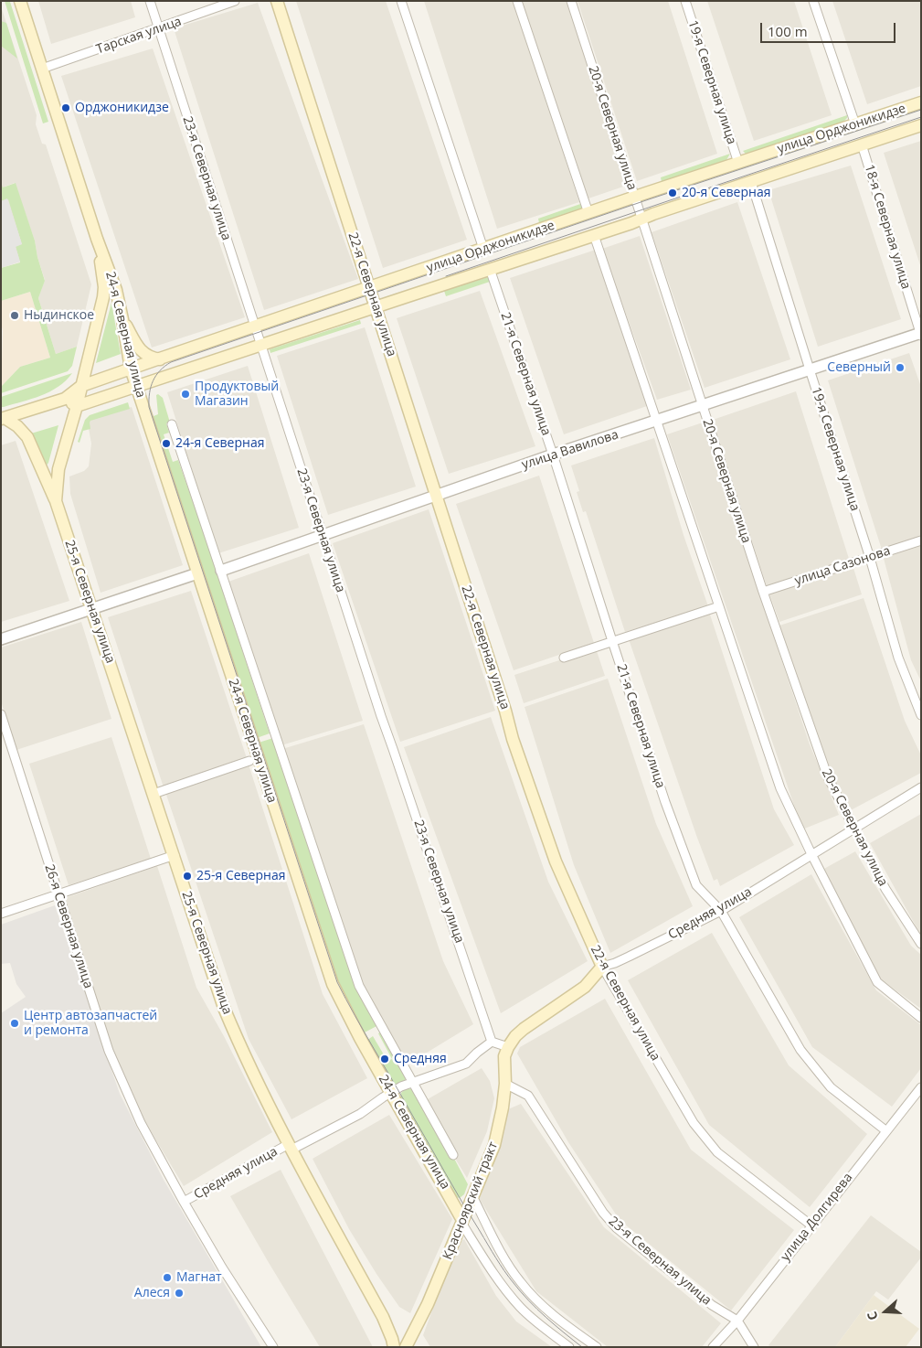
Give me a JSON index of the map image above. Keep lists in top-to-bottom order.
{
  "streets": {
    "main road": [
      "улица Орджоникидзе",
      "22-я Северная улица",
      "24-я Северная улица",
      "25-я Северная улица",
      "Средняя улица",
      "Красноярский тракт"
    ],
    "street": [
      "Тарская улица",
      "19-я Северная улица",
      "20-я Северная улица",
      "23-я Северная улица",
      "18-я Северная улица",
      "21-я Северная улица",
      "улица Вавилова",
      "улица Сазонова",
      "26-я Северная улица",
      "улица Долгирева"
    ]
  },
  "crossings": [
    ["Тарская улица", "23-я Северная улица"],
    ["Тарская улица", "24-я Северная улица"],
    ["19-я Северная улица", "улица Орджоникидзе"],
    ["19-я Северная улица", "улица Вавилова"],
    ["19-я Северная улица", "улица Сазонова"],
    ["20-я Северная улица", "улица Орджоникидзе"],
    ["20-я Северная улица", "улица Вавилова"],
    ["20-я Северная улица", "улица Сазонова"],
    ["20-я Северная улица", "Средняя улица"],
    ["улица Орджоникидзе", "23-я Северная улица"],
    ["улица Орджоникидзе", "18-я Северная улица"],
    ["улица Орджоникидзе", "22-я Северная улица"],
    ["улица Орджоникидзе", "24-я Северная улица"],
    ["улица Орджоникидзе", "21-я Северная улица"],
    ["улица Орджоникидзе", "25-я Северная улица"],
    ["23-я Северная улица", "улица Вавилова"],
    ["23-я Северная улица", "Средняя улица"],
    ["23-я Северная улица", "Красноярский тракт"],
    ["23-я Северная улица", "улица Долгирева"],
    ["18-я Северная улица", "улица Вавилова"],
    ["22-я Северная улица", "улица Вавилова"],
    ["22-я Северная улица", "Средняя улица"],
    ["22-я Северная улица", "улица Долгирева"],
    ["24-я Северная улица", "улица Вавилова"],
    ["24-я Северная улица", "25-я Северная улица"],
    ["24-я Северная улица", "Средняя улица"],
    ["24-я Северная улица", "Красноярский тракт"],
    ["21-я Северная улица", "улица Вавилова"],
    ["21-я Северная улица", "Средняя улица"],
    ["21-я Северная улица", "улица Долгирева"],
    ["25-я Северная улица", "Средняя улица"],
    ["Средняя улица", "26-я Северная улица"],
    ["Средняя улица", "Красноярский тракт"]
  ],
  "places": [
    "Орджоникидзе",
    "20-я Северная",
    "Ныдинское",
    "Северный",
    "Продуктовый Магазин",
    "24-я Северная",
    "25-я Северная",
    "Центр автозапчастей и ремонта",
    "Средняя",
    "Магнат",
    "Алеся"
  ],
  "scale_bar": "100 m",
  "north": "left"
}
